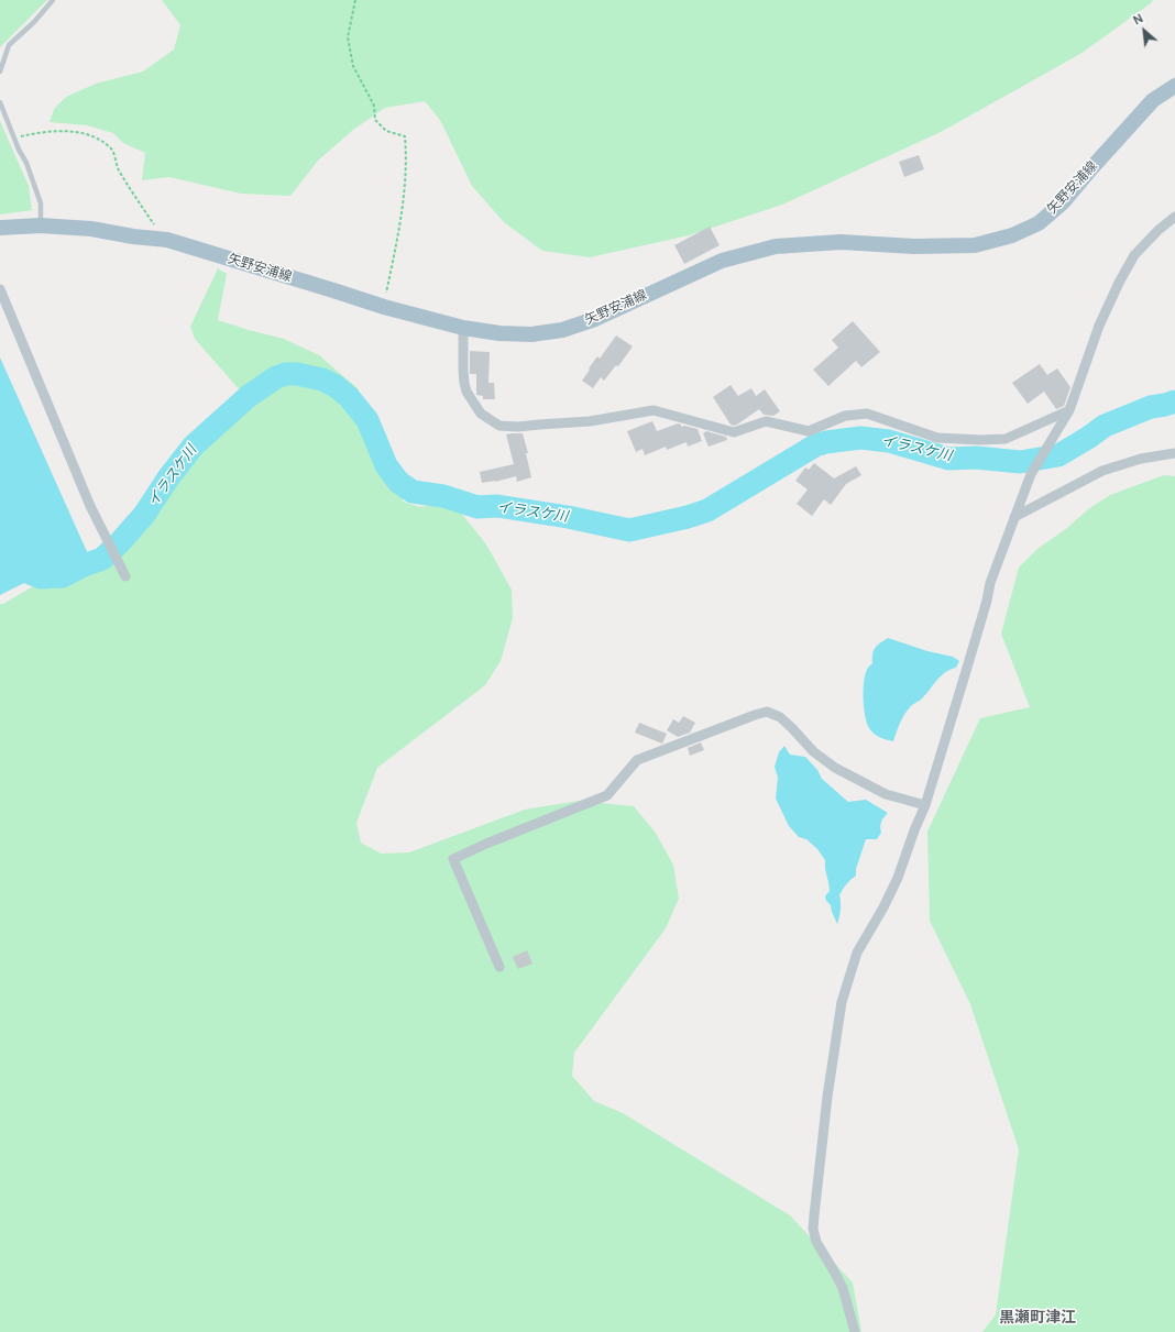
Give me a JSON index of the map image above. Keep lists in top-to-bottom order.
{
  "streets": {
    "main road": ["矢野安浦線"]
  },
  "districts": ["黒瀬町津江"],
  "water": ["イラスケ川"],
  "north": "top left"
}
